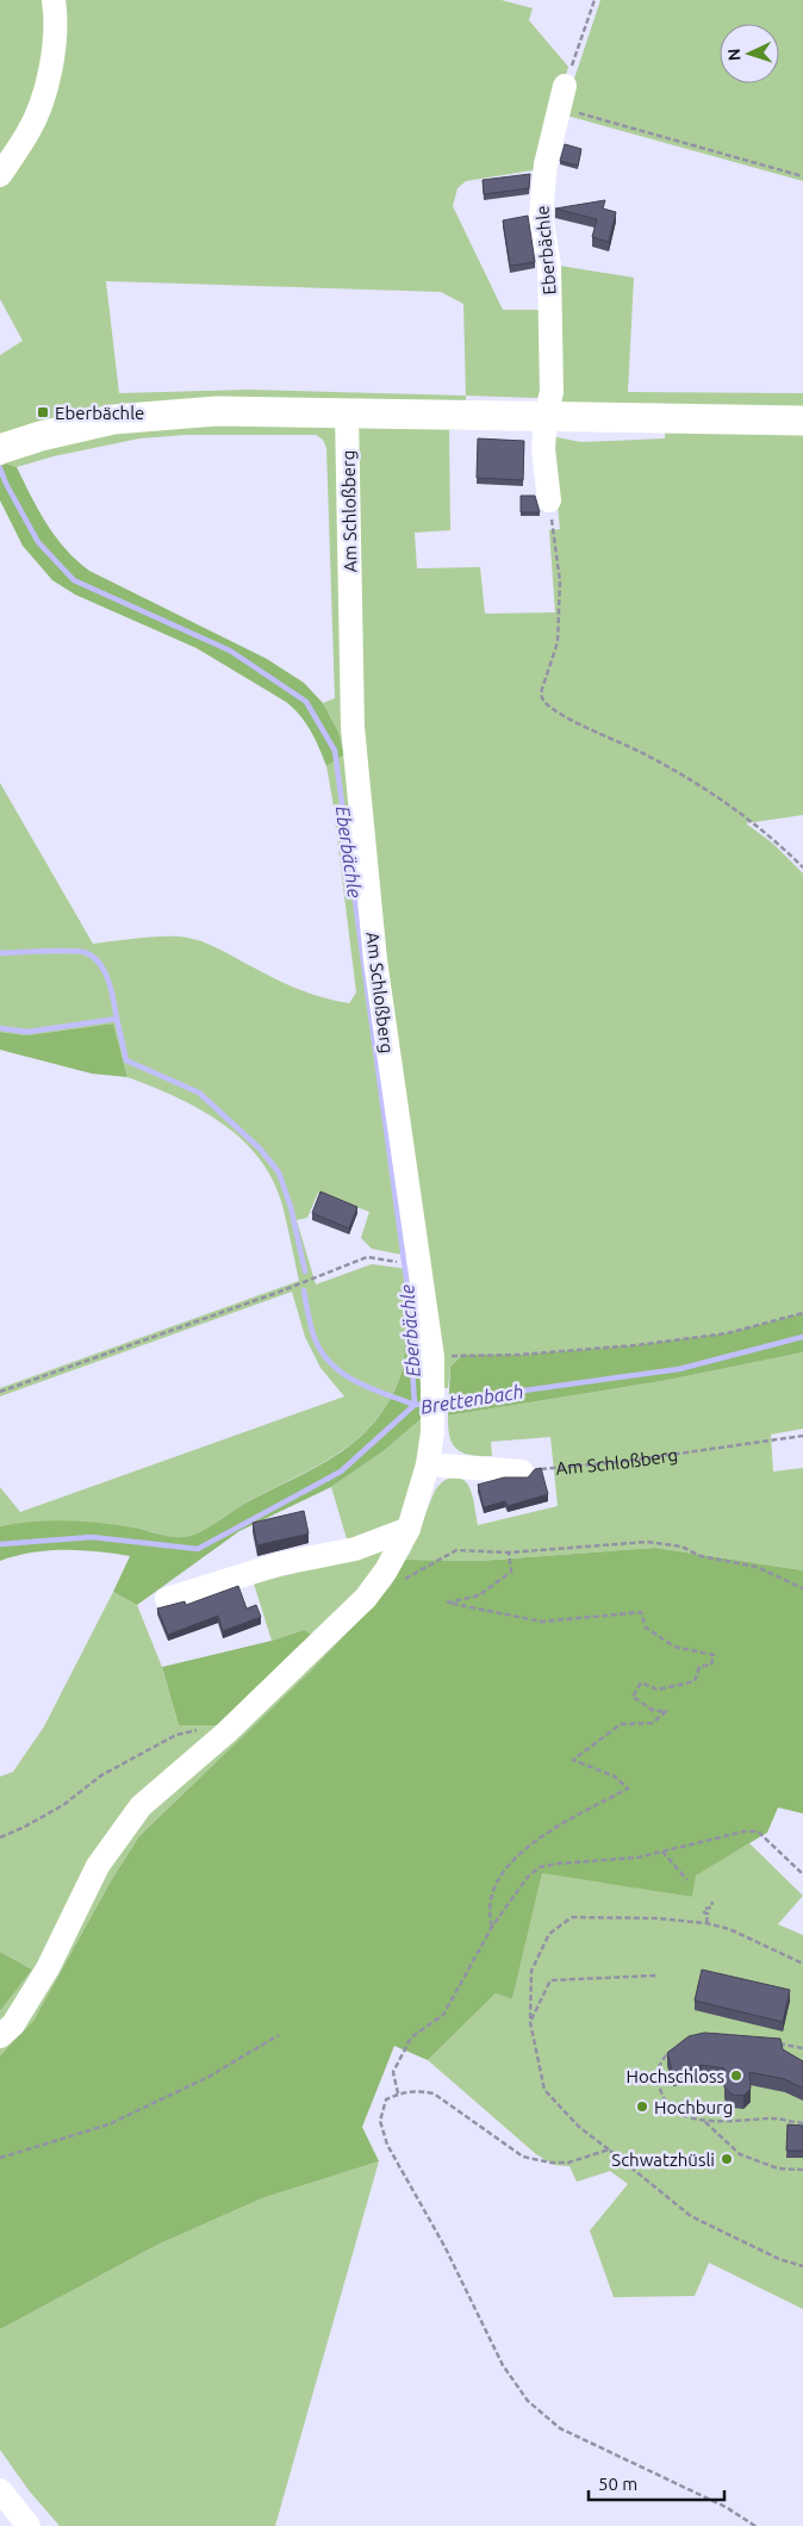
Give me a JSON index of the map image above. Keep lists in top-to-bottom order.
{
  "streets": {
    "street": ["Eberbächle", "Am Schloßberg"]
  },
  "water": ["Eberbächle", "Brettenbach"],
  "places": {
    "transit": ["Eberbächle"],
    "other": ["Hochschloss", "Hochburg", "Schwatzhüsli"]
  },
  "scale_bar": "50 m",
  "north": "left"
}
